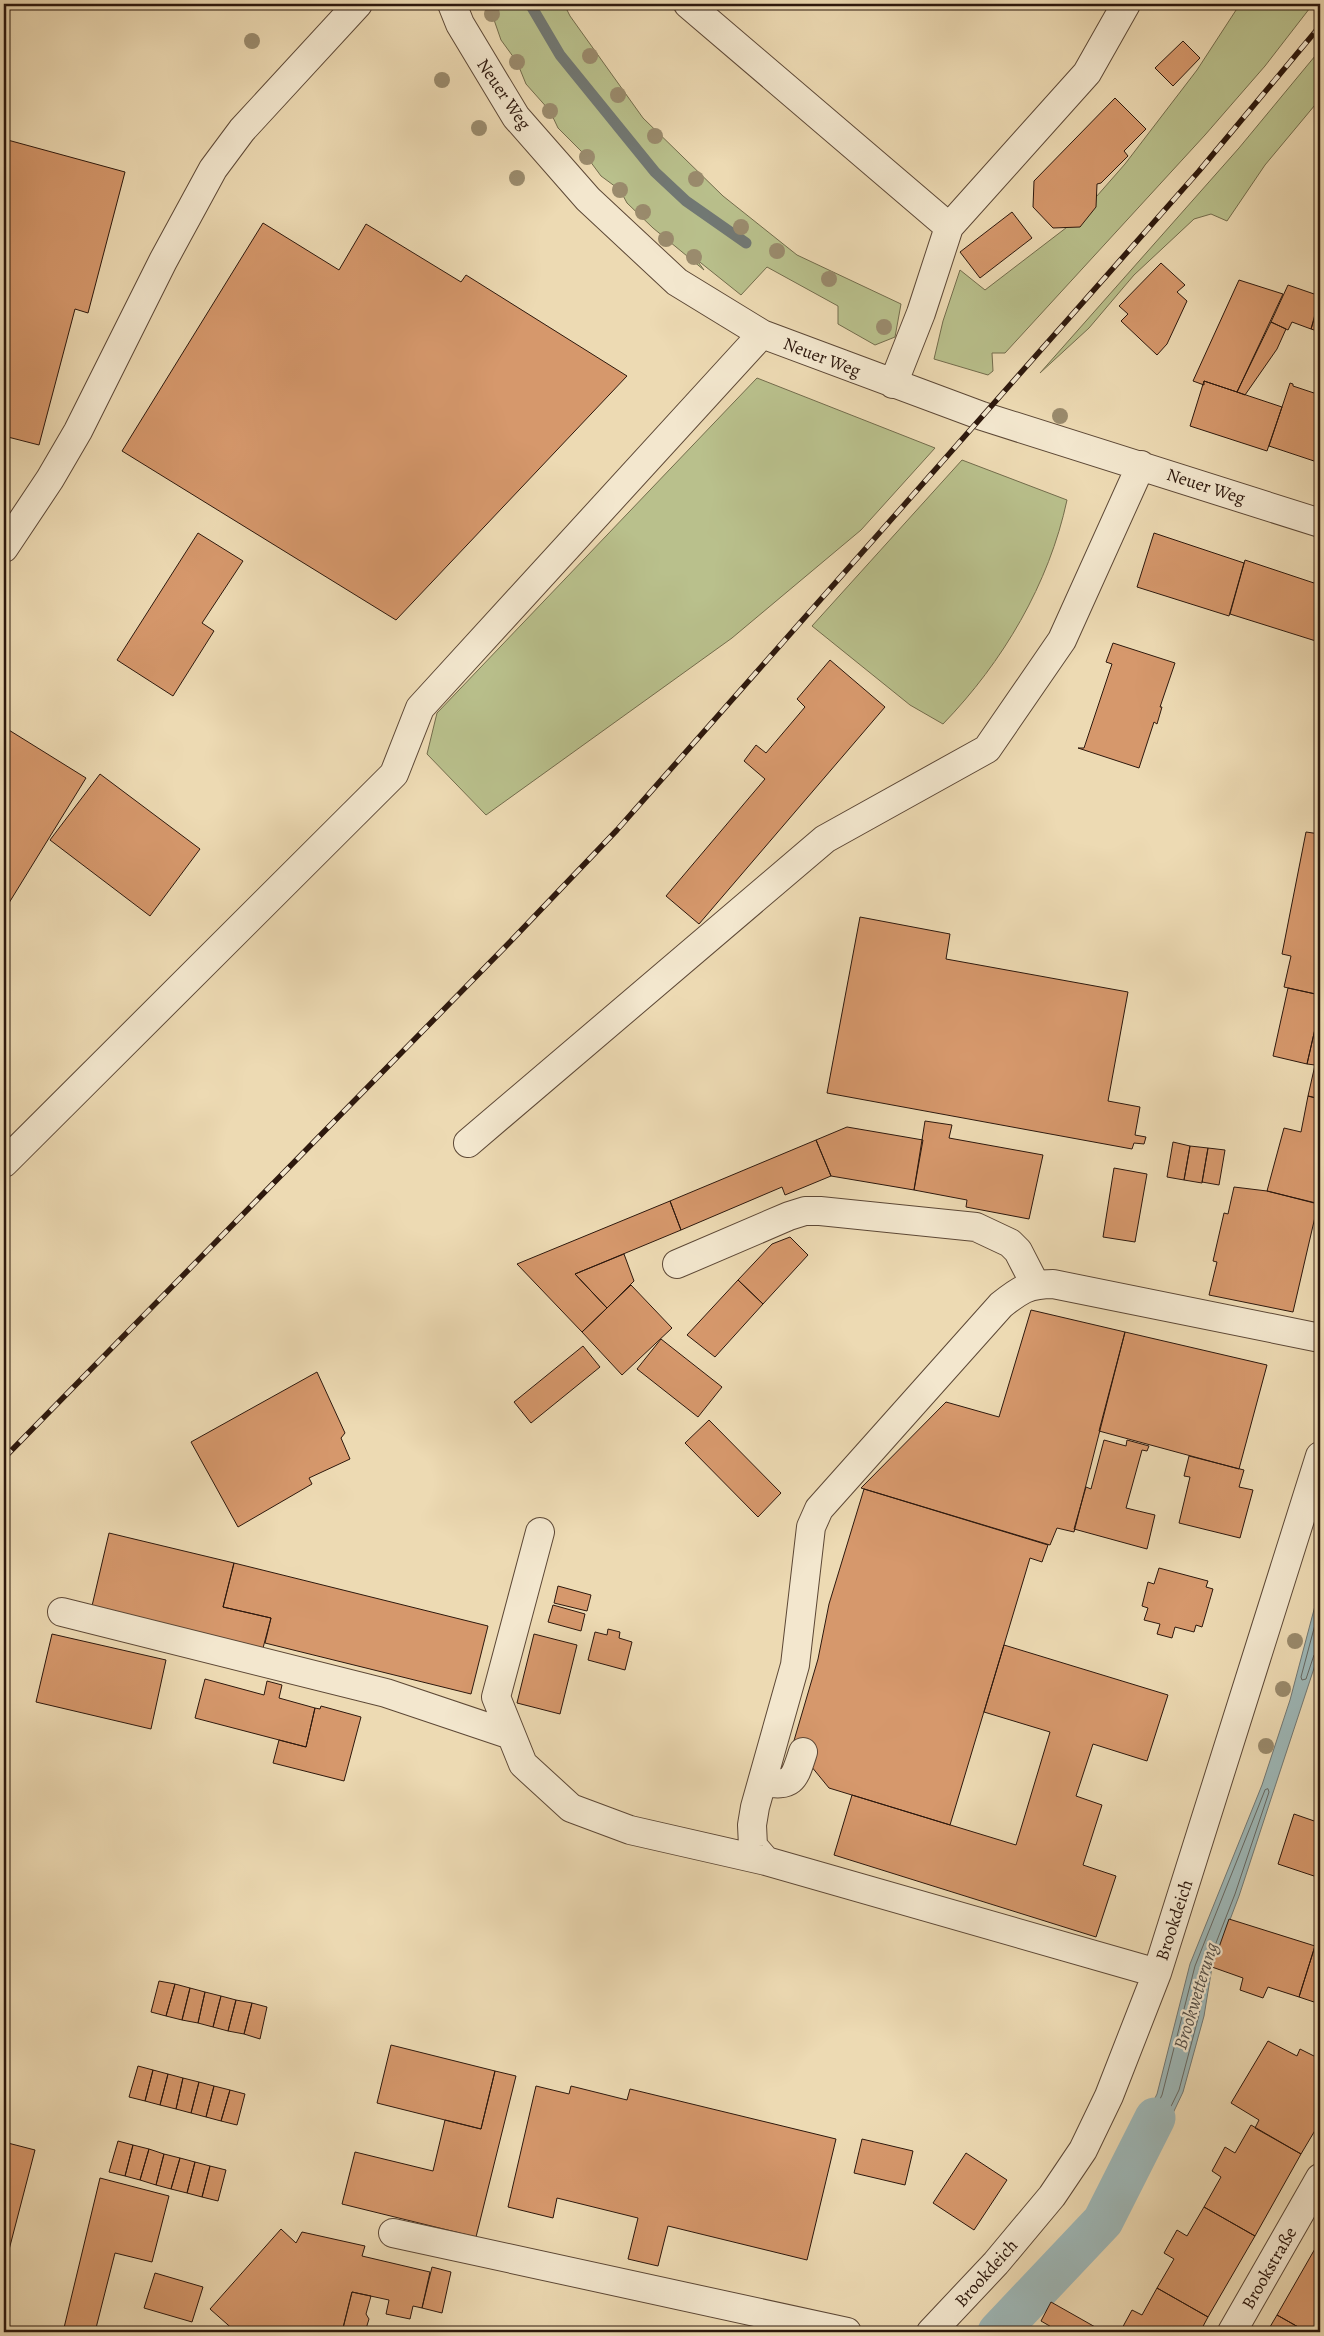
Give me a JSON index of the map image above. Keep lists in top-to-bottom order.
{
  "streets": {
    "street": ["Neuer Weg", "Brookdeich", "Brookstraße"]
  },
  "water": ["Brookwetterung"]
}
